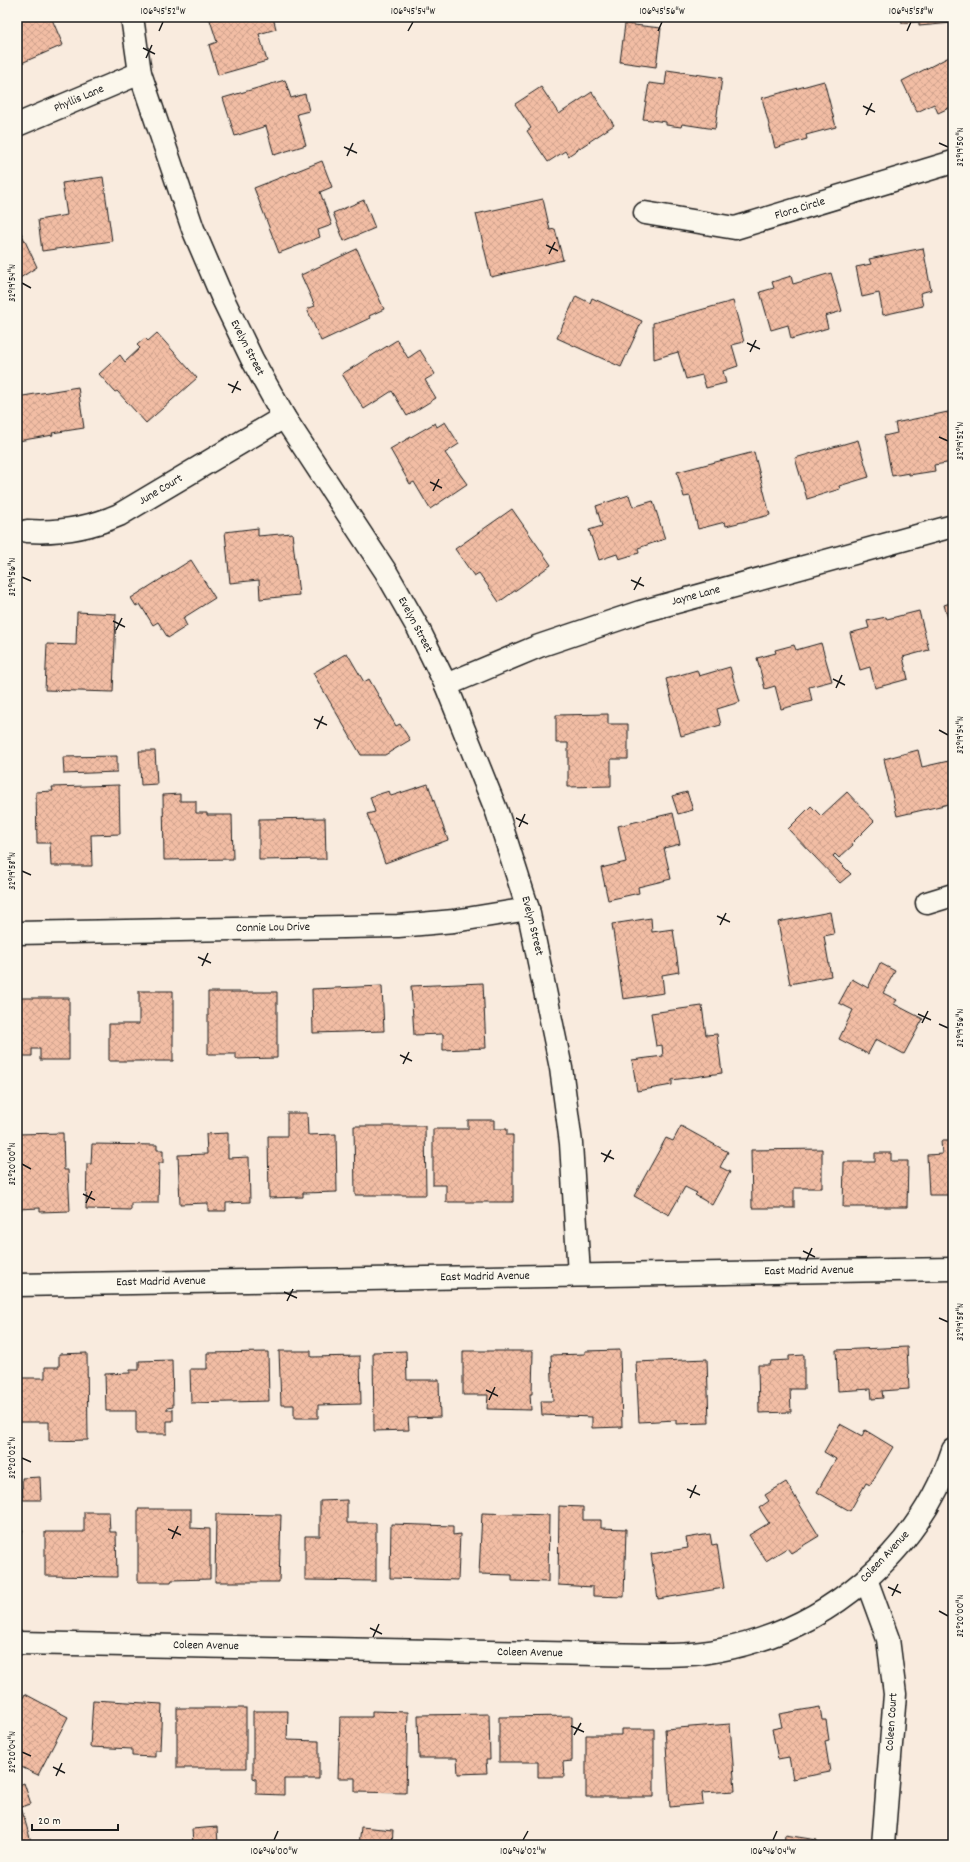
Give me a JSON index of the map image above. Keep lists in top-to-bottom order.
{
  "streets": {
    "street": [
      "Phyllis Lane",
      "Flora Circle",
      "Evelyn Street",
      "June Court",
      "Jayne Lane",
      "Connie Lou Drive",
      "East Madrid Avenue",
      "Coleen Avenue",
      "Coleen Court"
    ]
  },
  "crossings": [
    ["Phyllis Lane", "Evelyn Street"],
    ["Evelyn Street", "June Court"],
    ["Evelyn Street", "Jayne Lane"],
    ["Evelyn Street", "Connie Lou Drive"],
    ["Evelyn Street", "East Madrid Avenue"],
    ["Coleen Avenue", "Coleen Court"]
  ],
  "scale_bar": "20 m",
  "coordinates": [
    "106°45'52\"W",
    "106°45'54\"W",
    "106°45'56\"W",
    "106°45'58\"W",
    "32°19'50\"N",
    "32°19'54\"N",
    "32°19'52\"N",
    "32°19'56\"N",
    "32°19'58\"N",
    "32°20'00\"N",
    "32°20'02\"N",
    "32°20'04\"N",
    "106°46'00\"W",
    "106°46'02\"W",
    "106°46'04\"W"
  ]
}
